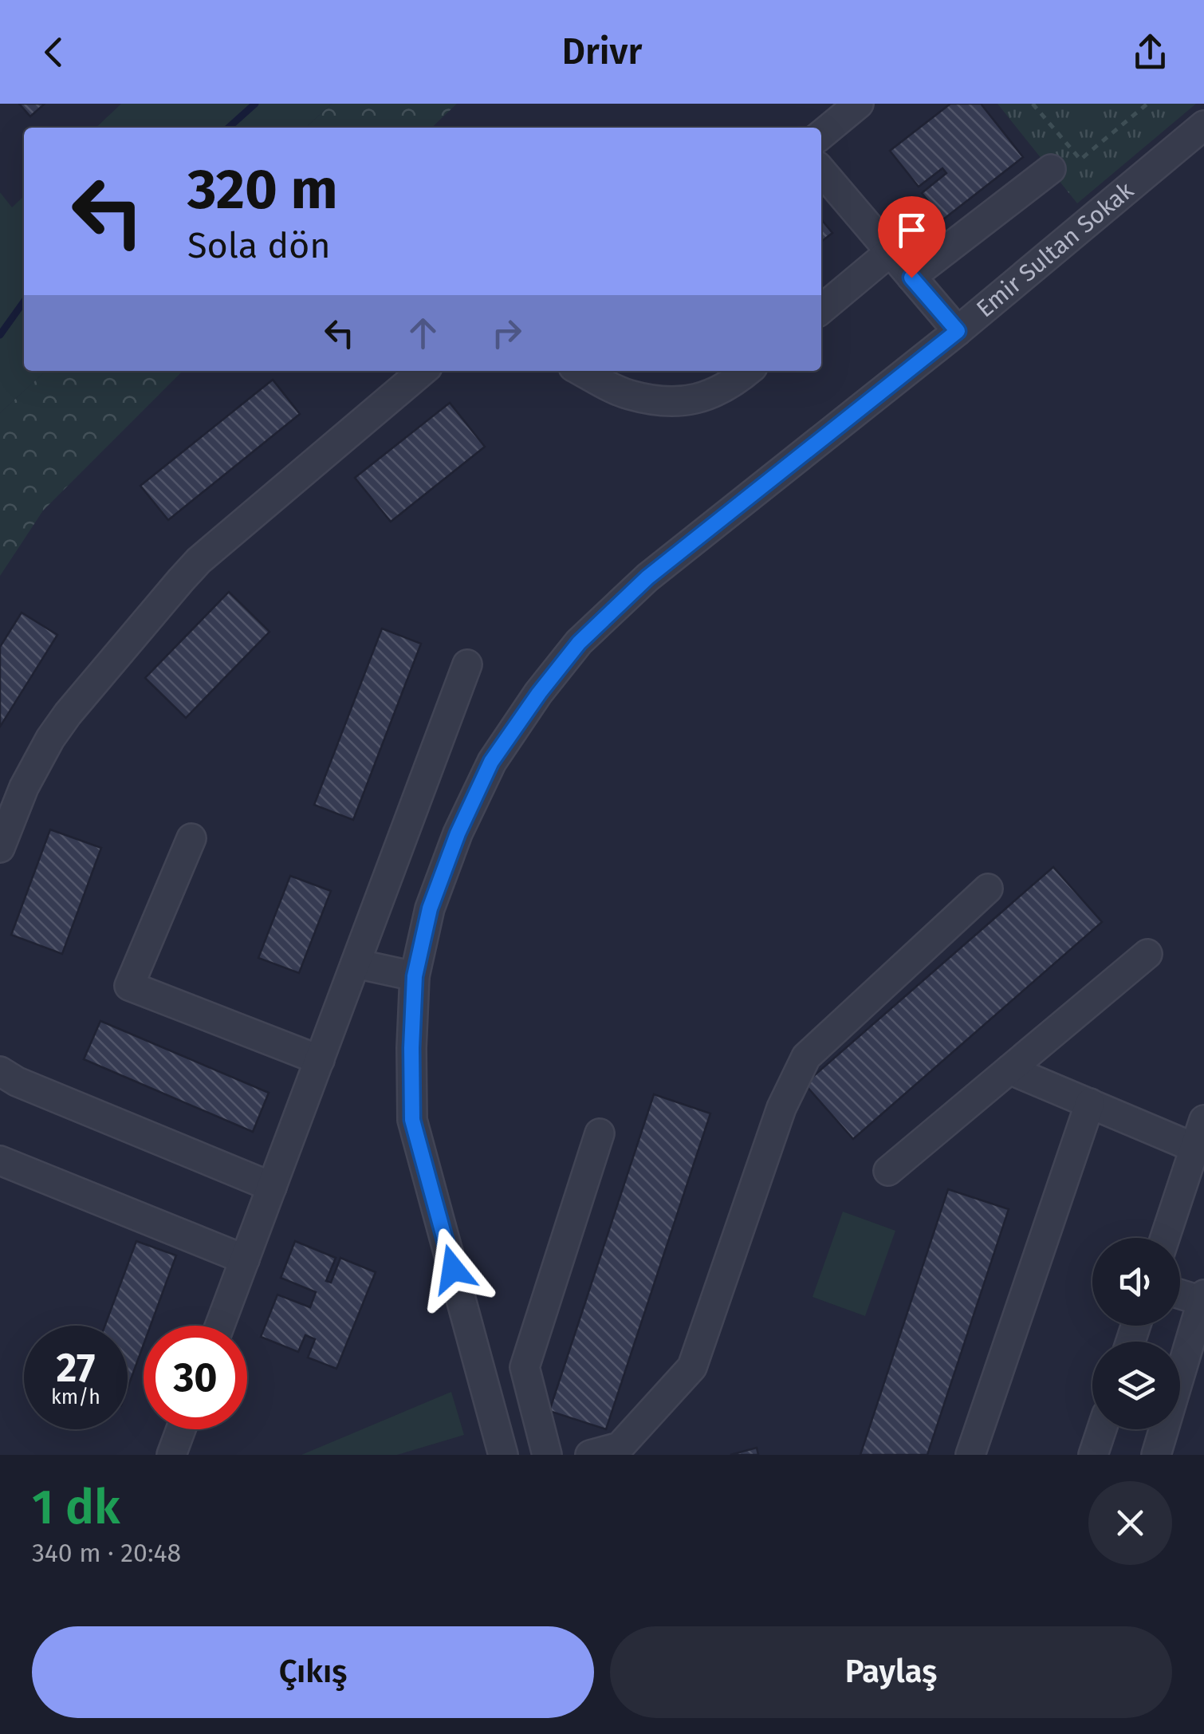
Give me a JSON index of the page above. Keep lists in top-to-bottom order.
{
  "streets": {
    "street": ["Emir Sultan Sokak"]
  },
  "page": {
    "header": "Drivr",
    "turn": ["320 m", "Sola dön"],
    "speed": "27 km/h",
    "limit": "30",
    "heading": ["1 dk", "340 m · 20:48"],
    "buttons": ["Çıkış", "Paylaş"]
  }
}
